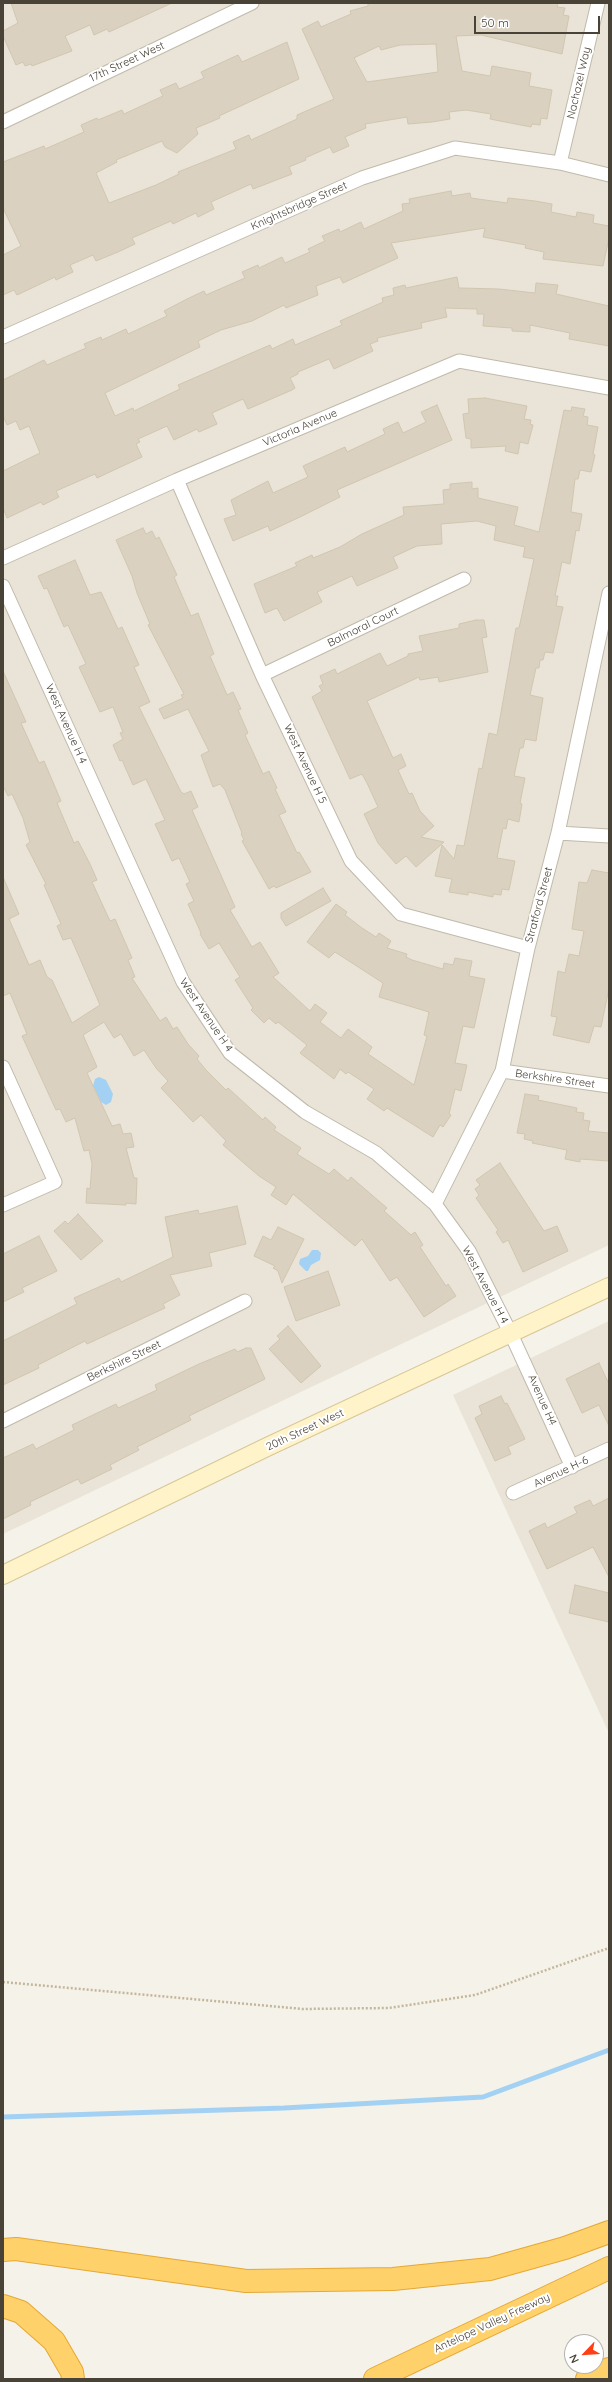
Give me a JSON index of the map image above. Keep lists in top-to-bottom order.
{
  "streets": {
    "highway": ["Antelope Valley Freeway"],
    "main road": ["20th Street West"],
    "street": [
      "17th Street West",
      "Nachazel Way",
      "Knightsbridge Street",
      "Victoria Avenue",
      "Balmoral Court",
      "West Avenue H 4",
      "West Avenue H 5",
      "Stratford Street",
      "Berkshire Street",
      "Avenue H4",
      "Avenue H-6"
    ]
  },
  "crossings": [
    ["Nachazel Way", "Knightsbridge Street"],
    ["Victoria Avenue", "West Avenue H 5"],
    ["Balmoral Court", "West Avenue H 5"],
    ["West Avenue H 4", "Stratford Street"],
    ["West Avenue H 4", "Avenue H4"],
    ["West Avenue H 4", "20th Street West"],
    ["West Avenue H 5", "Stratford Street"],
    ["Stratford Street", "Berkshire Street"],
    ["Avenue H4", "20th Street West"],
    ["Avenue H4", "Avenue H-6"]
  ],
  "scale_bar": "50 m",
  "north": "bottom left"
}
